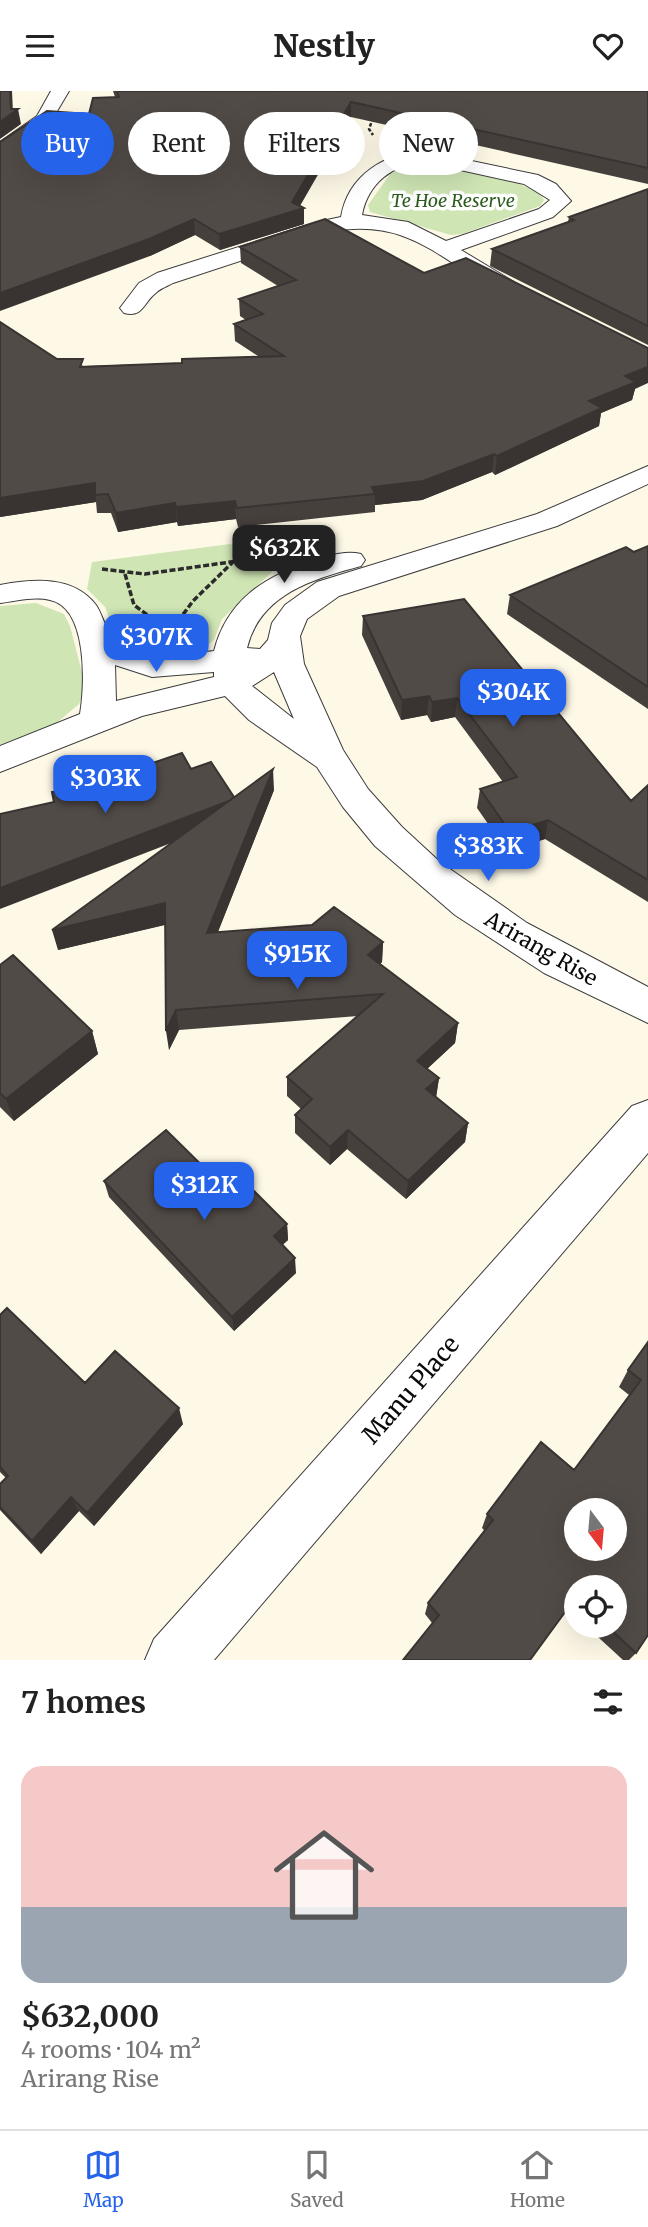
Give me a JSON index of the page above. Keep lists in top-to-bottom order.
{
  "streets": {
    "street": ["Arirang Rise", "Manu Place"]
  },
  "parks": ["Te Hoe Reserve"],
  "north": "bottom",
  "page": {
    "header": "Nestly",
    "chip": [
      "Buy",
      "Rent",
      "Filters",
      "New"
    ],
    "price": [
      "$632K",
      "$307K",
      "$304K",
      "$303K",
      "$383K",
      "$915K",
      "$312K"
    ],
    "heading": "7 homes",
    "list": [
      {
        "name": "$632,000",
        "note": "4 rooms · 104 m² · Arirang Rise"
      }
    ],
    "tabs": ["Map", "Saved", "Home"]
  }
}
